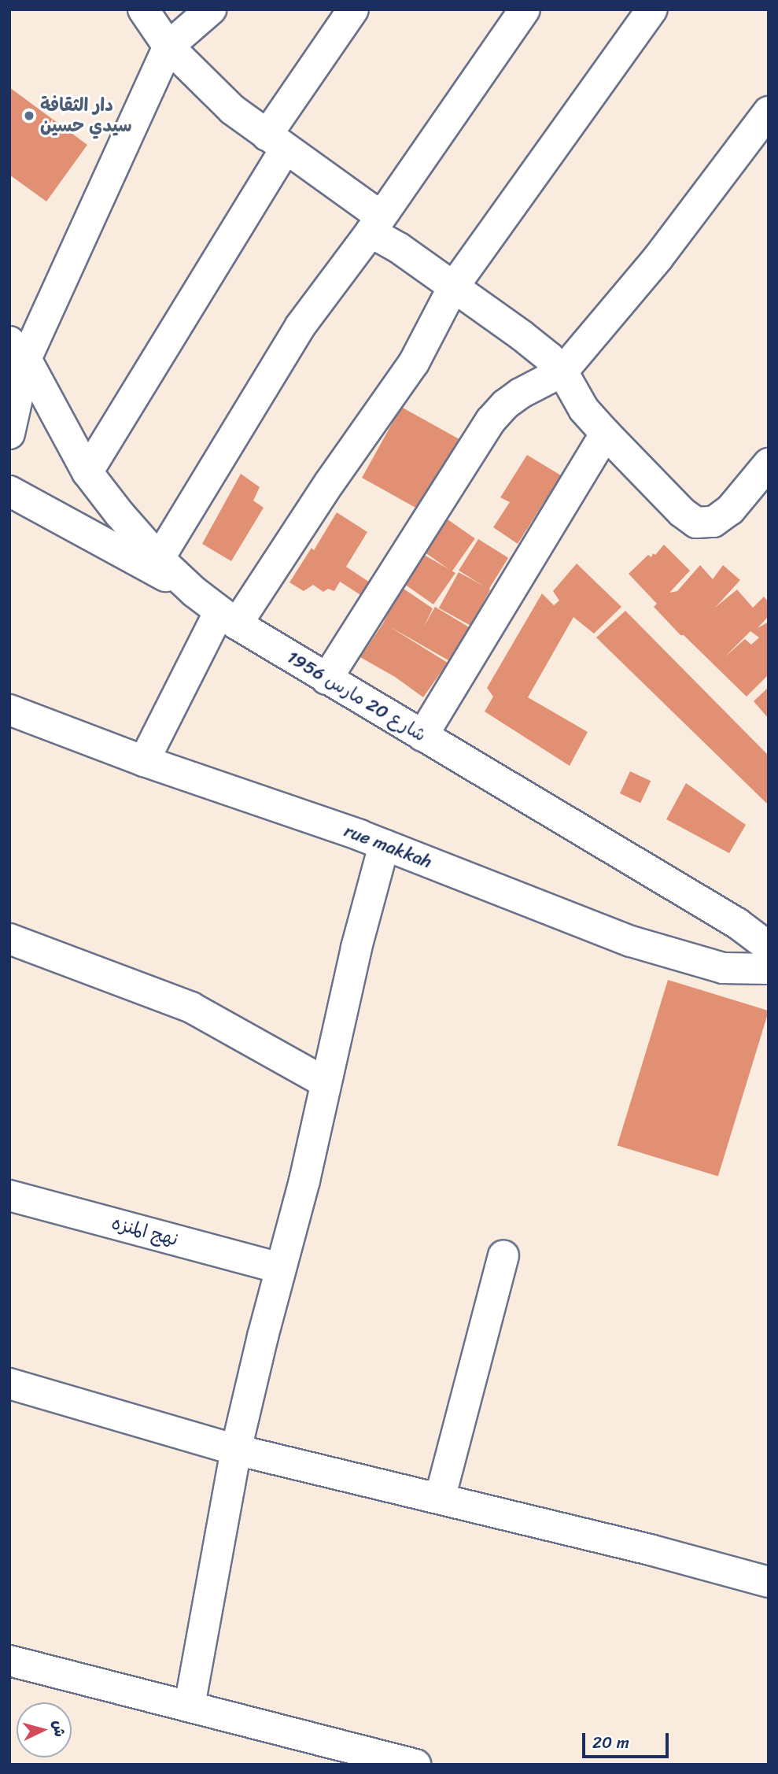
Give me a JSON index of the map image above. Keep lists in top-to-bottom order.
{
  "streets": {
    "street": ["شارع 20 مارس 1956", "rue makkah", "نهج المنزه"]
  },
  "places": ["دار الثقافة سيدي حسين"],
  "scale_bar": "20 m",
  "north": "right"
}
